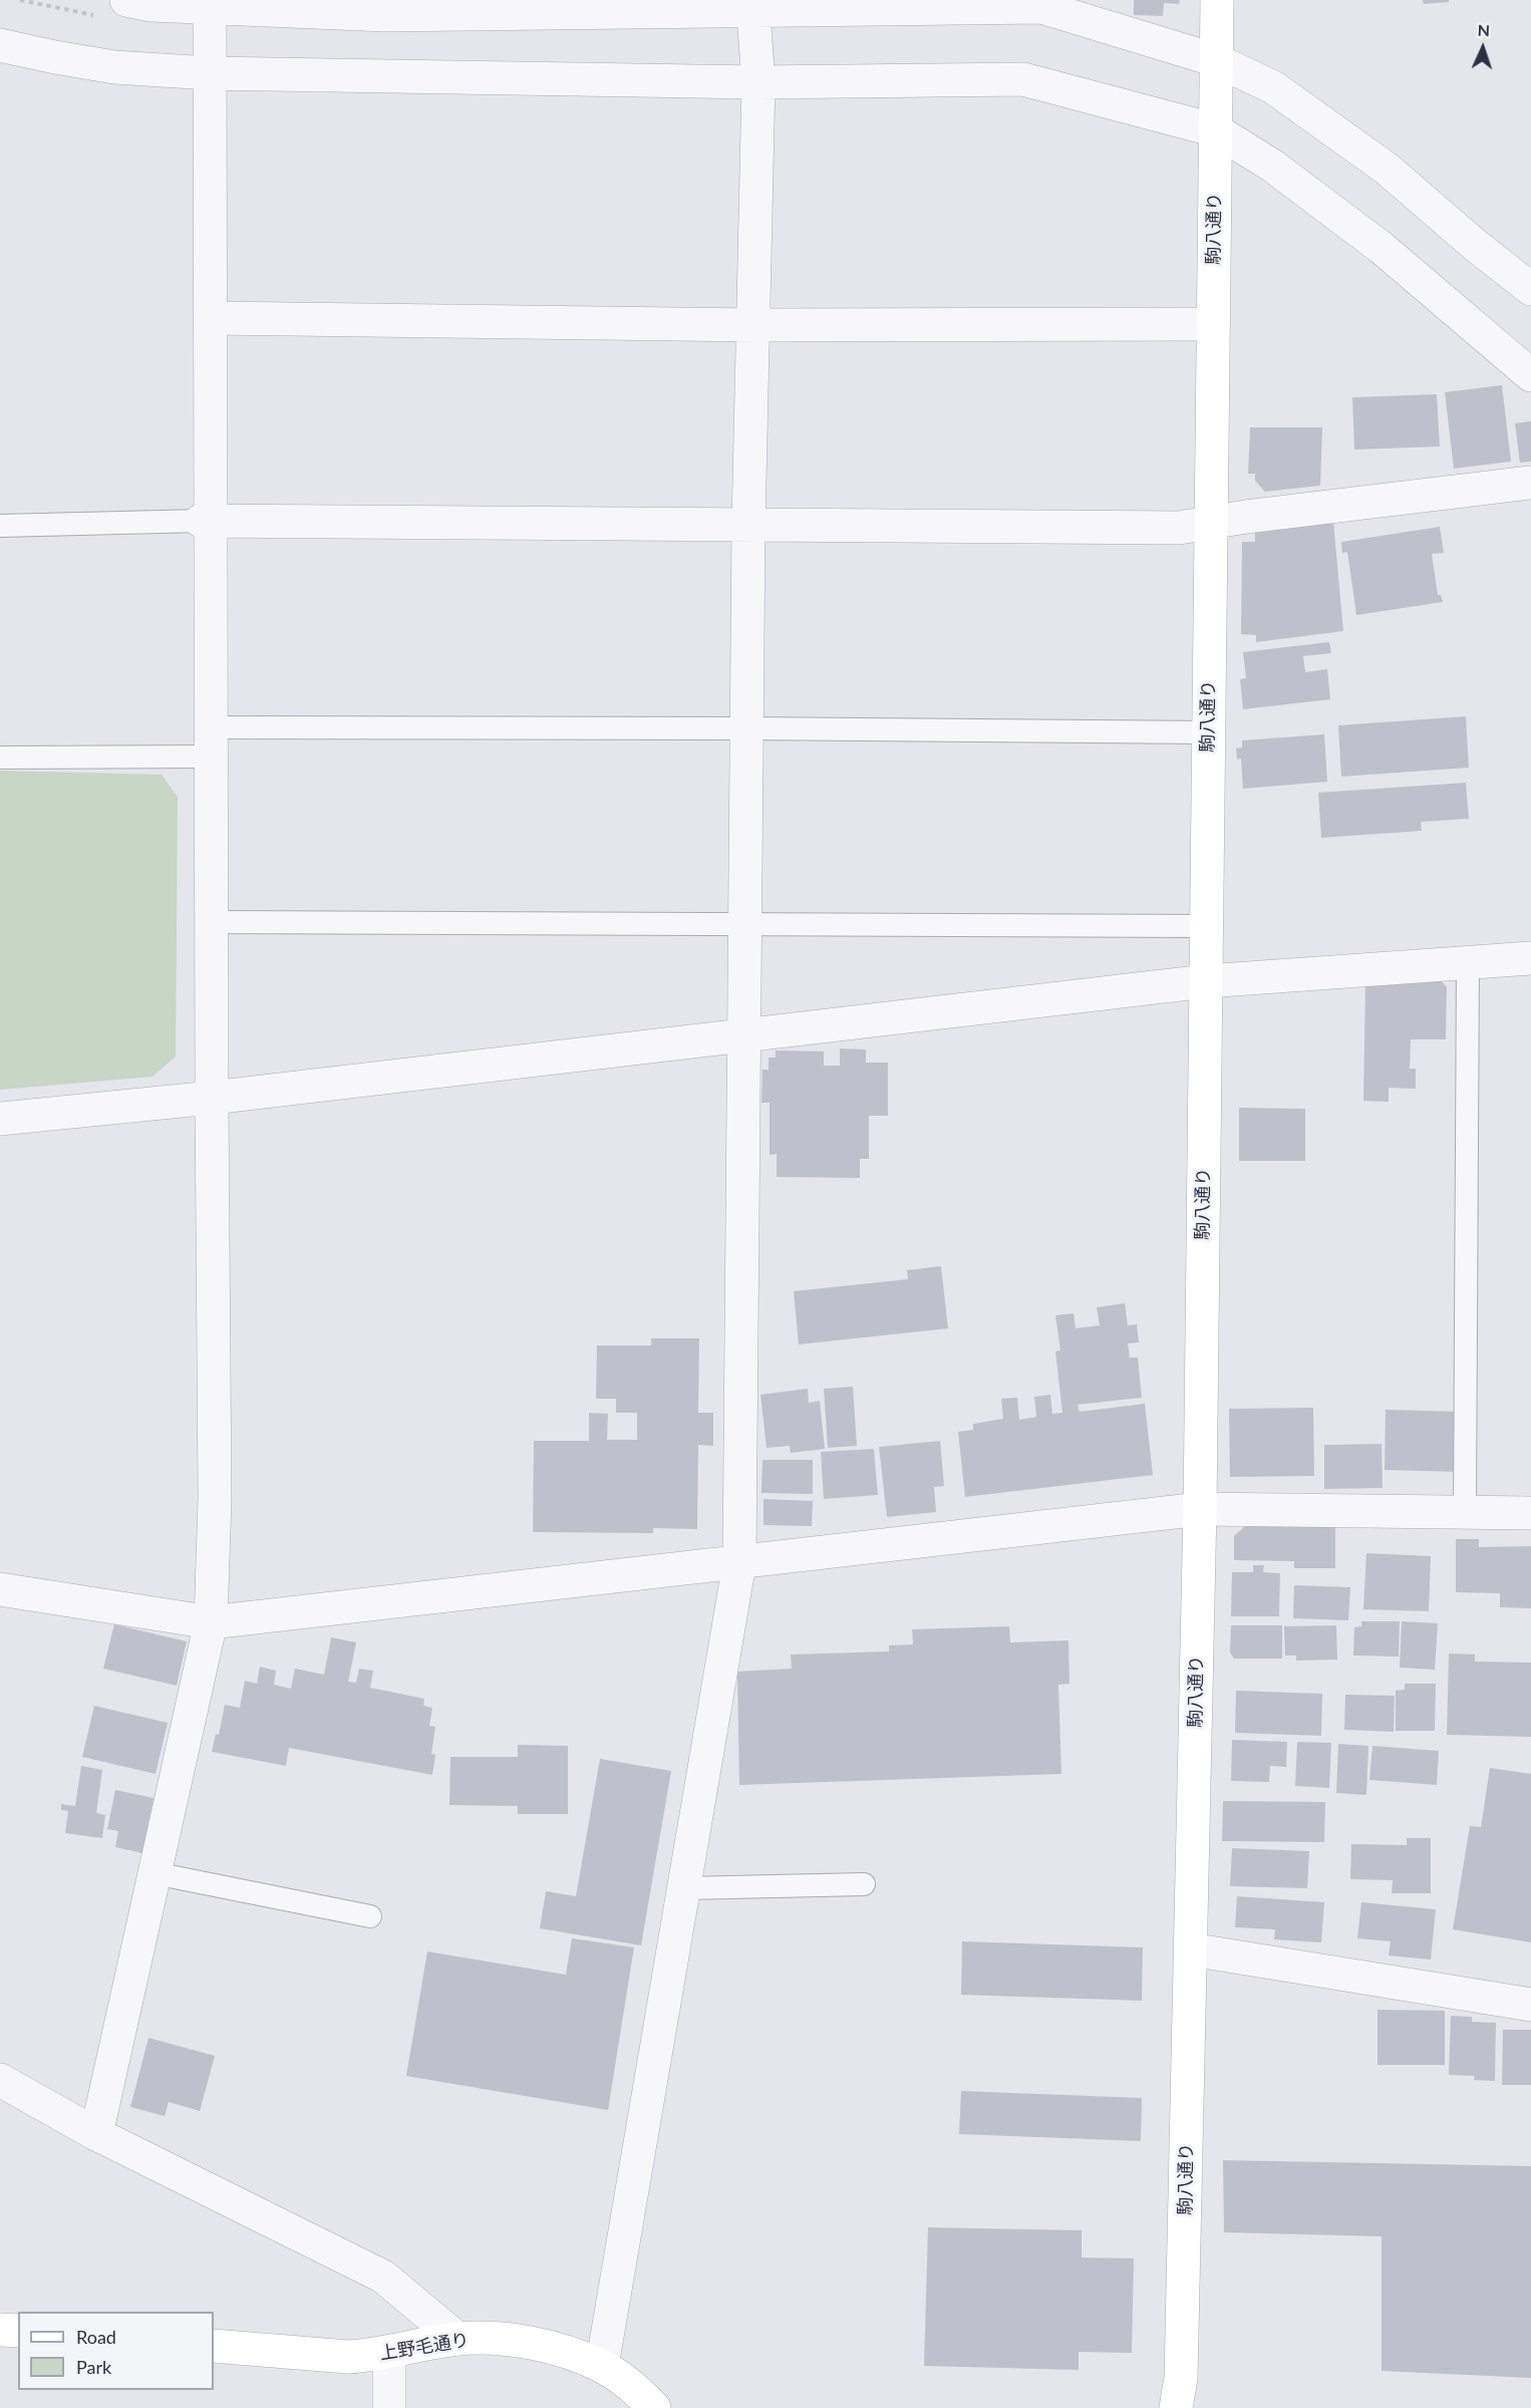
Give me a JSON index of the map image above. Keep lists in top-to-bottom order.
{
  "streets": {
    "street": ["駒八通り", "上野毛通り"]
  },
  "legend": ["Road", "Park"],
  "north": "top"
}
